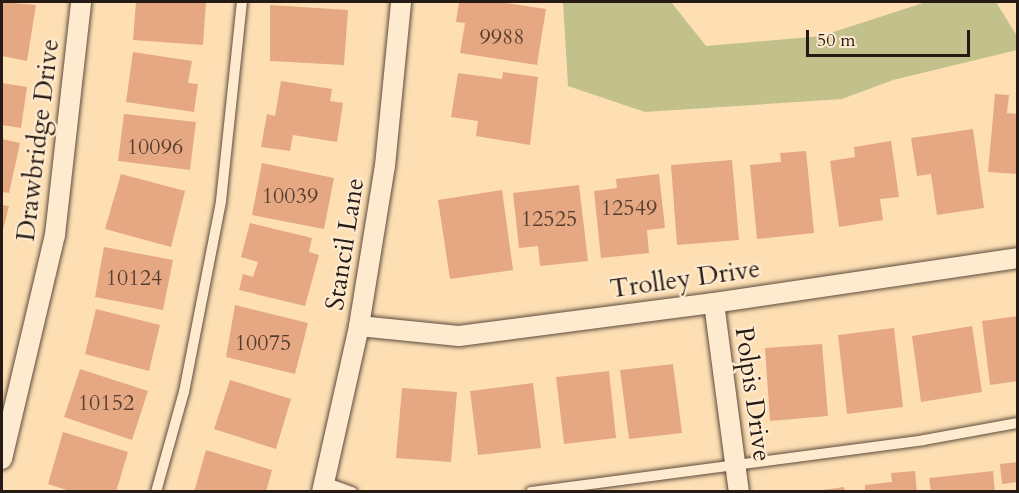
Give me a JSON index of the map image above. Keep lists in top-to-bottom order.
{
  "streets": {
    "street": [
      "Drawbridge Drive",
      "Stancil Lane",
      "Trolley Drive",
      "Polpis Drive"
    ]
  },
  "crossings": [
    ["Stancil Lane", "Trolley Drive"],
    ["Trolley Drive", "Polpis Drive"]
  ],
  "house_numbers": [
    "9988",
    "10096",
    "10039",
    "12549",
    "12525",
    "10124",
    "10075",
    "10152"
  ],
  "scale_bar": "50 m"
}
